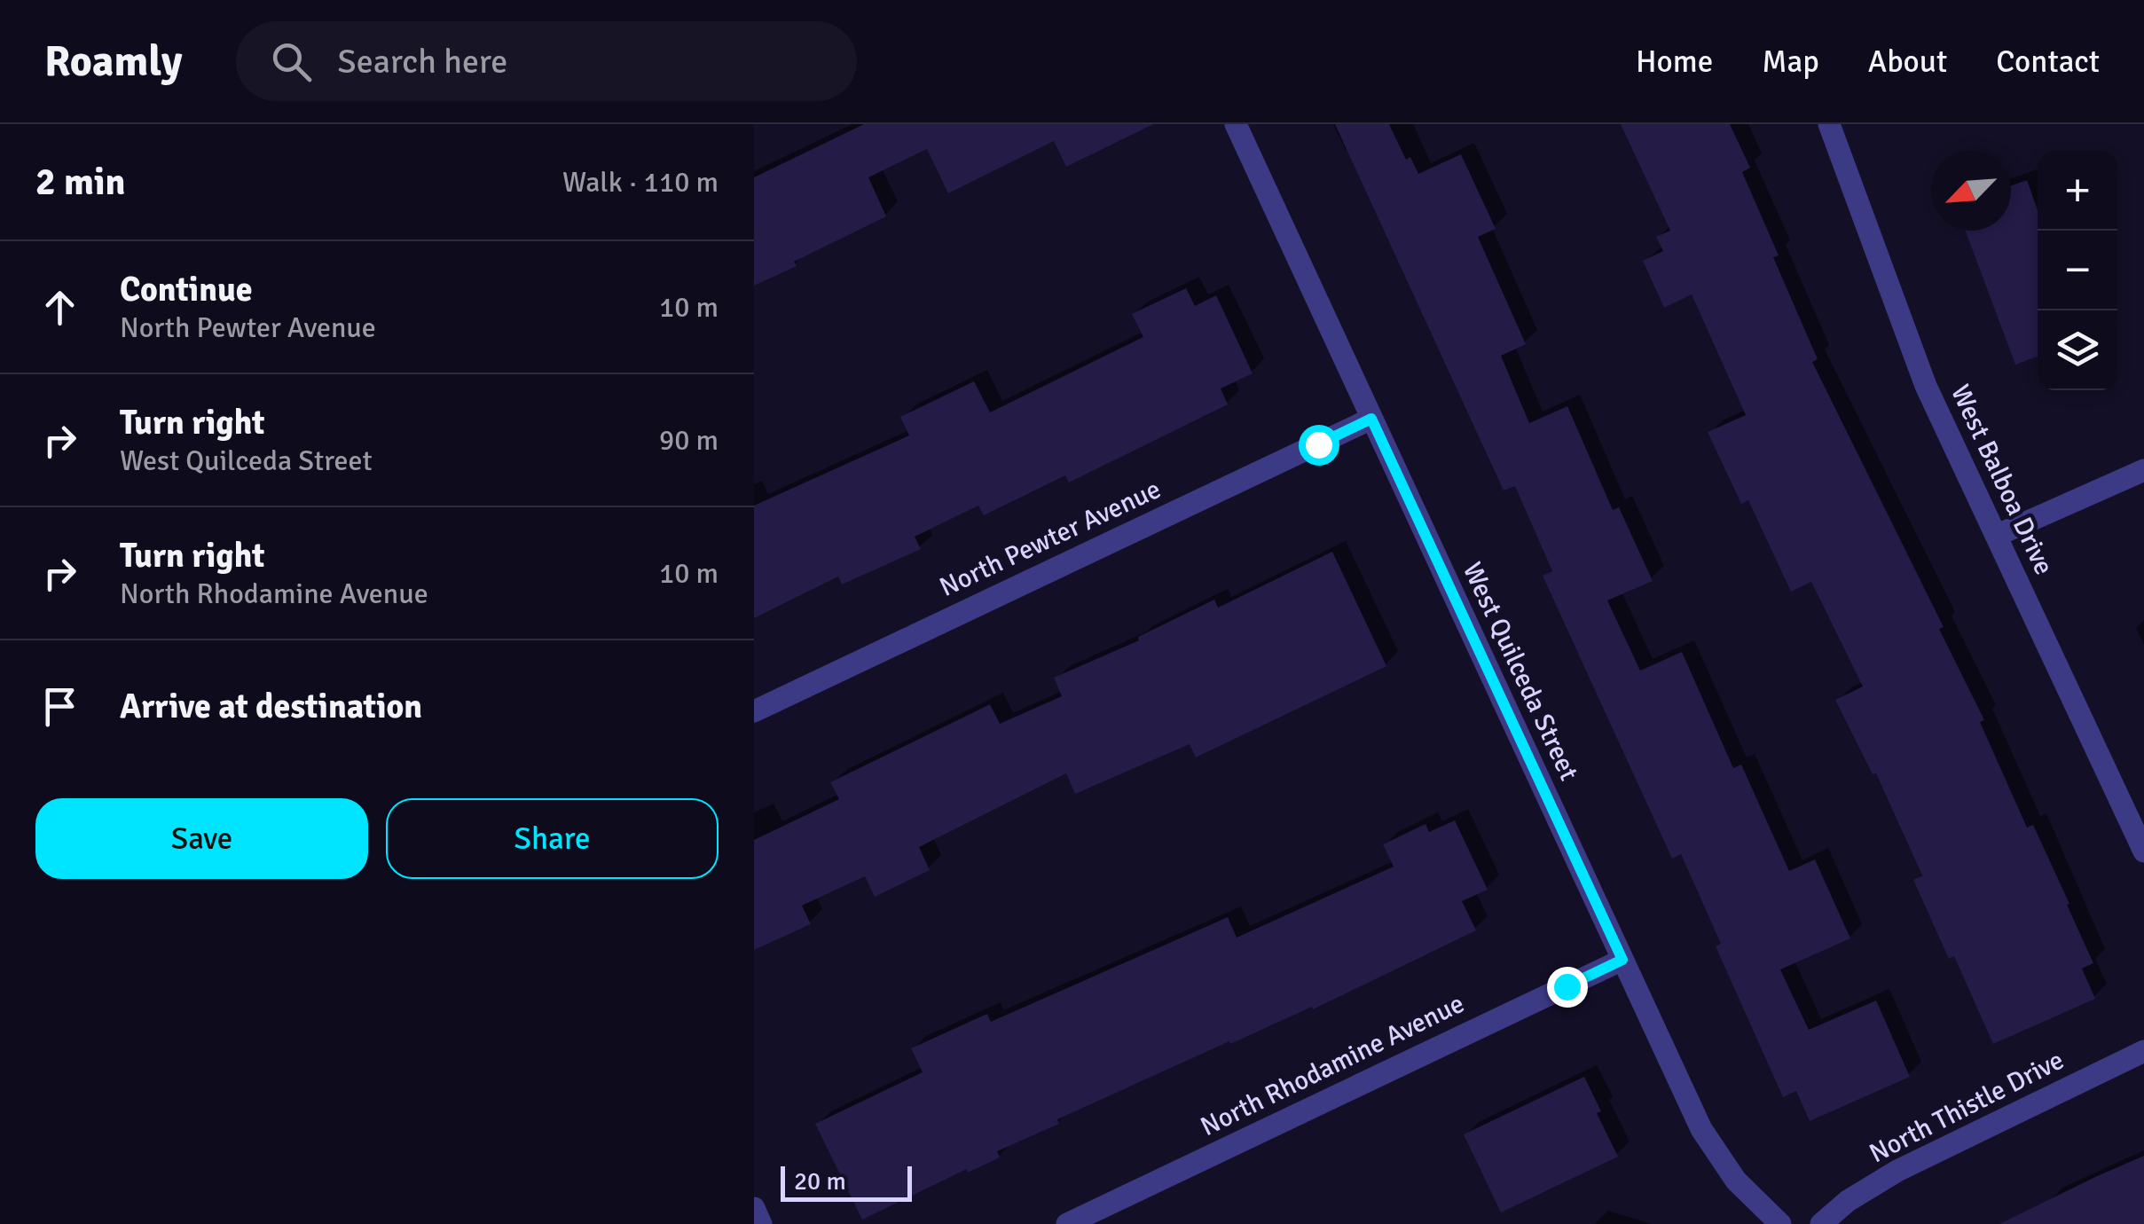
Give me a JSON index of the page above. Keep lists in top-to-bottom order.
{
  "streets": {
    "street": [
      "West Balboa Drive",
      "North Pewter Avenue",
      "West Quilceda Street",
      "North Rhodamine Avenue",
      "North Thistle Drive"
    ]
  },
  "crossings": [
    ["North Pewter Avenue", "West Quilceda Street"],
    ["West Quilceda Street", "North Rhodamine Avenue"]
  ],
  "scale_bar": "20 m",
  "north": "bottom left",
  "page": {
    "header": "Roamly",
    "search": "Search here",
    "nav": [
      "Home",
      "Map",
      "About",
      "Contact"
    ],
    "heading": ["2 min", "Walk · 110 m"],
    "map_buttons": ["+", "−"],
    "list": [
      ["Continue", "North Pewter Avenue", "10 m"],
      ["Turn right", "West Quilceda Street", "90 m"],
      ["Turn right", "North Rhodamine Avenue", "10 m"],
      "Arrive at destination"
    ],
    "buttons": ["Save", "Share"],
    "scale": "20 m"
  }
}
